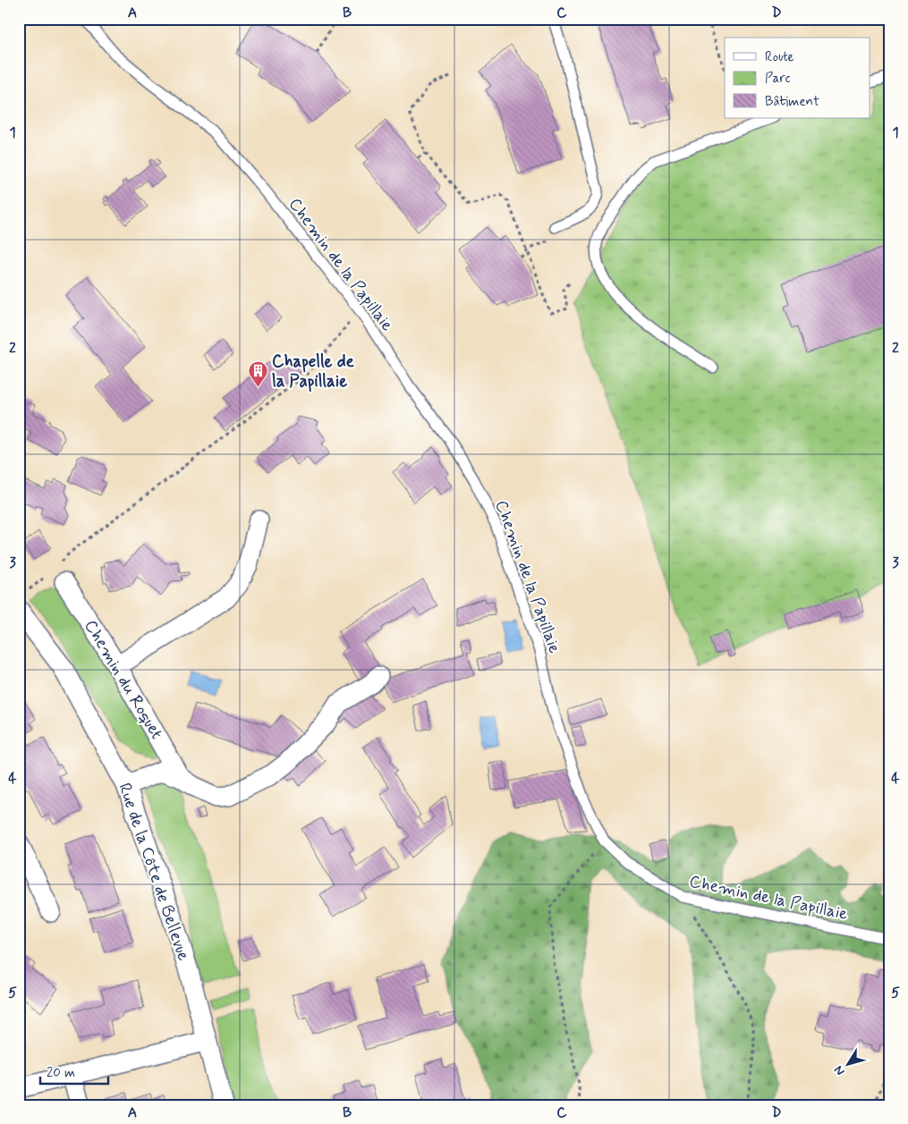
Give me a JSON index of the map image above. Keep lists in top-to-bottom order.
{
  "streets": {
    "street": ["Chemin du Roquet", "Rue de la Côte de Bellevue"],
    "lane": ["Chemin de la Papillaie"]
  },
  "places": {
    "building": ["Chapelle de la Papillaie"]
  },
  "legend": ["Route", "Parc", "Bâtiment"],
  "scale_bar": "20 m",
  "north": "bottom left",
  "grid": {
    "columns": [
      "A",
      "B",
      "C",
      "D"
    ],
    "rows": [
      "1",
      "2",
      "3",
      "4",
      "5"
    ]
  }
}
